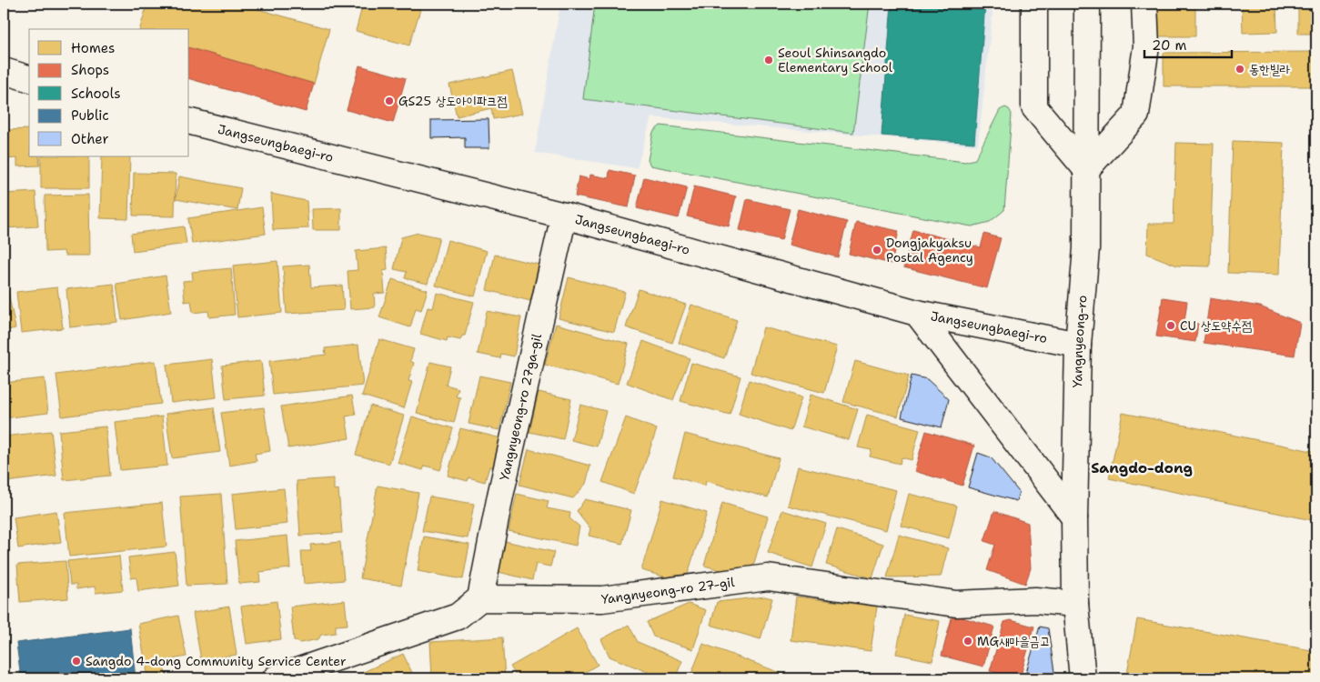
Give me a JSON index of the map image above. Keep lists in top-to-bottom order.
{
  "streets": {
    "main road": [
      "Jangseungbaegi-ro",
      "Yangnyeong-ro",
      "Yangnyeong-ro 27ga-gil",
      "Yangnyeong-ro 27-gil"
    ]
  },
  "crossings": [
    ["Jangseungbaegi-ro", "Yangnyeong-ro"],
    ["Jangseungbaegi-ro", "Yangnyeong-ro 27ga-gil"],
    ["Yangnyeong-ro", "Yangnyeong-ro 27-gil"],
    ["Yangnyeong-ro 27ga-gil", "Yangnyeong-ro 27-gil"]
  ],
  "districts": ["Sangdo-dong"],
  "places": [
    "Seoul Shinsangdo Elementary School",
    "동한빌라",
    "GS25 상도아이파크점",
    "Dongjakyaksu Postal Agency",
    "CU 상도약수점",
    "MG새마을금고",
    "Sangdo 4-dong Community Service Center"
  ],
  "legend": [
    "Homes",
    "Shops",
    "Schools",
    "Public",
    "Other"
  ],
  "scale_bar": "20 m"
}
